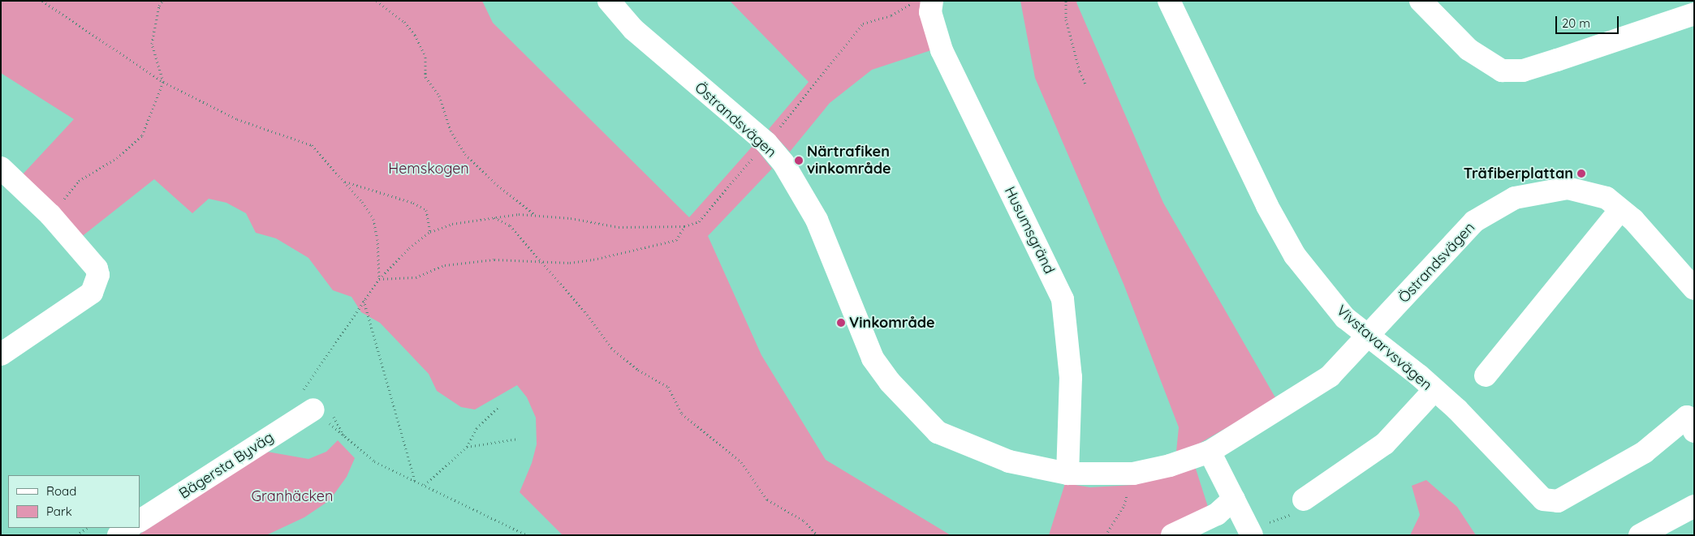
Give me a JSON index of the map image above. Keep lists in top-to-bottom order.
{
  "streets": {
    "street": [
      "Östrandsvägen",
      "Husumsgränd",
      "Vivstavarvsvägen",
      "Bägersta Byväg"
    ]
  },
  "crossings": [
    ["Östrandsvägen", "Husumsgränd"],
    ["Östrandsvägen", "Vivstavarvsvägen"]
  ],
  "parks": ["Hemskogen", "Granhäcken"],
  "places": ["Närtrafiken vinkområde", "Träfiberplattan", "Vinkområde"],
  "legend": ["Road", "Park"],
  "scale_bar": "20 m"
}
